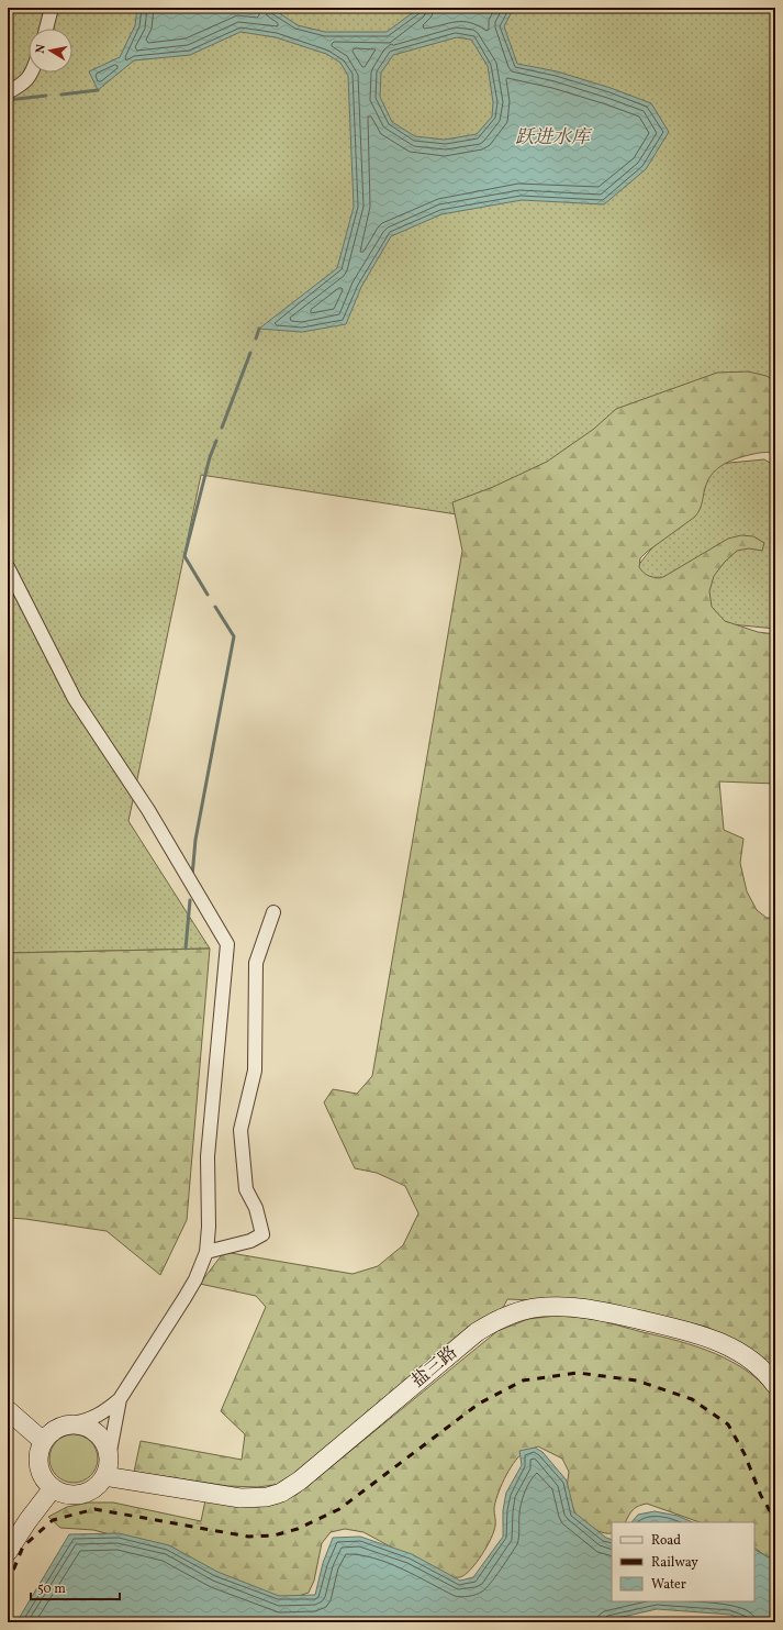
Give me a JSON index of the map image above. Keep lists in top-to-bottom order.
{
  "streets": {
    "main road": ["盐三路"]
  },
  "water": ["跃进水库"],
  "legend": ["Road", "Railway", "Water"],
  "scale_bar": "50 m",
  "north": "left"
}
